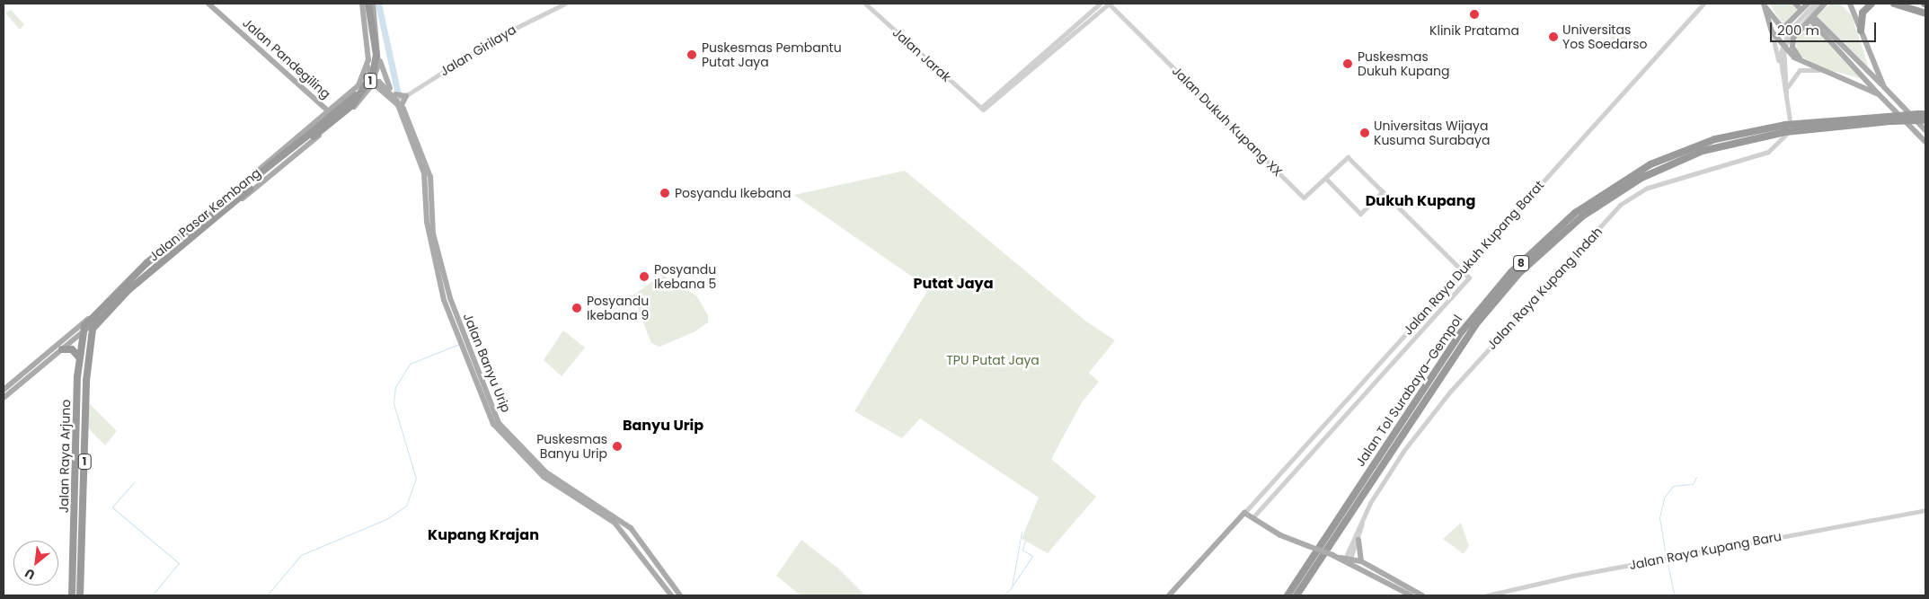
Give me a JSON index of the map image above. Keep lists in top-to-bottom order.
{
  "streets": {
    "highway": [
      "1",
      "Jalan Pasar Kembang",
      "8",
      "Jalan Tol Surabaya–Gempol",
      "Jalan Raya Arjuno"
    ],
    "main road": ["Jalan Pandegiling", "Jalan Banyu Urip"],
    "street": [
      "Jalan Girilaya",
      "Jalan Jarak",
      "Jalan Dukuh Kupang XX",
      "Jalan Raya Dukuh Kupang Barat",
      "Jalan Raya Kupang Indah",
      "Jalan Raya Kupang Baru"
    ]
  },
  "crossings": [
    ["Jalan Pandegiling", "Jalan Pasar Kembang"],
    ["1", "Jalan Pasar Kembang"],
    ["Jalan Pasar Kembang", "Jalan Banyu Urip"],
    ["Jalan Pasar Kembang", "Jalan Raya Arjuno"]
  ],
  "districts": [
    "Dukuh Kupang",
    "Putat Jaya",
    "Banyu Urip",
    "Kupang Krajan"
  ],
  "parks": ["TPU Putat Jaya"],
  "places": [
    "Klinik Pratama",
    "Universitas Yos Soedarso",
    "Puskesmas Pembantu Putat Jaya",
    "Puskesmas Dukuh Kupang",
    "Universitas Wijaya Kusuma Surabaya",
    "Posyandu Ikebana",
    "Posyandu Ikebana 5",
    "Posyandu Ikebana 9",
    "Puskesmas Banyu Urip"
  ],
  "scale_bar": "200 m",
  "north": "bottom left"
}
